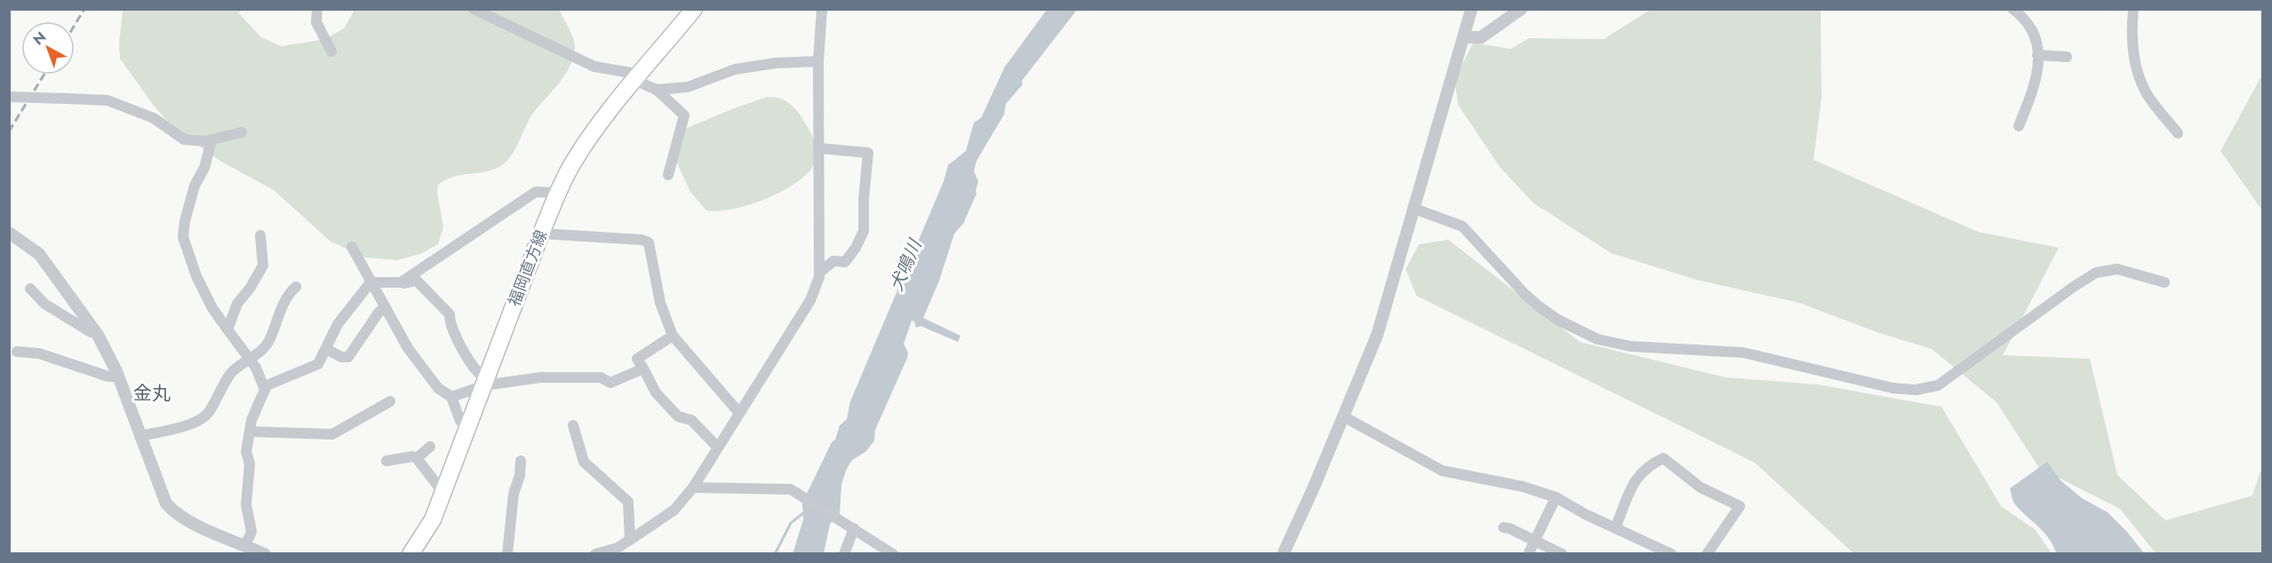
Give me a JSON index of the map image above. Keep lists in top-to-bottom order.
{
  "streets": {
    "main road": ["福岡直方線"]
  },
  "districts": ["金丸"],
  "water": ["犬鳴川"],
  "north": "top left"
}
